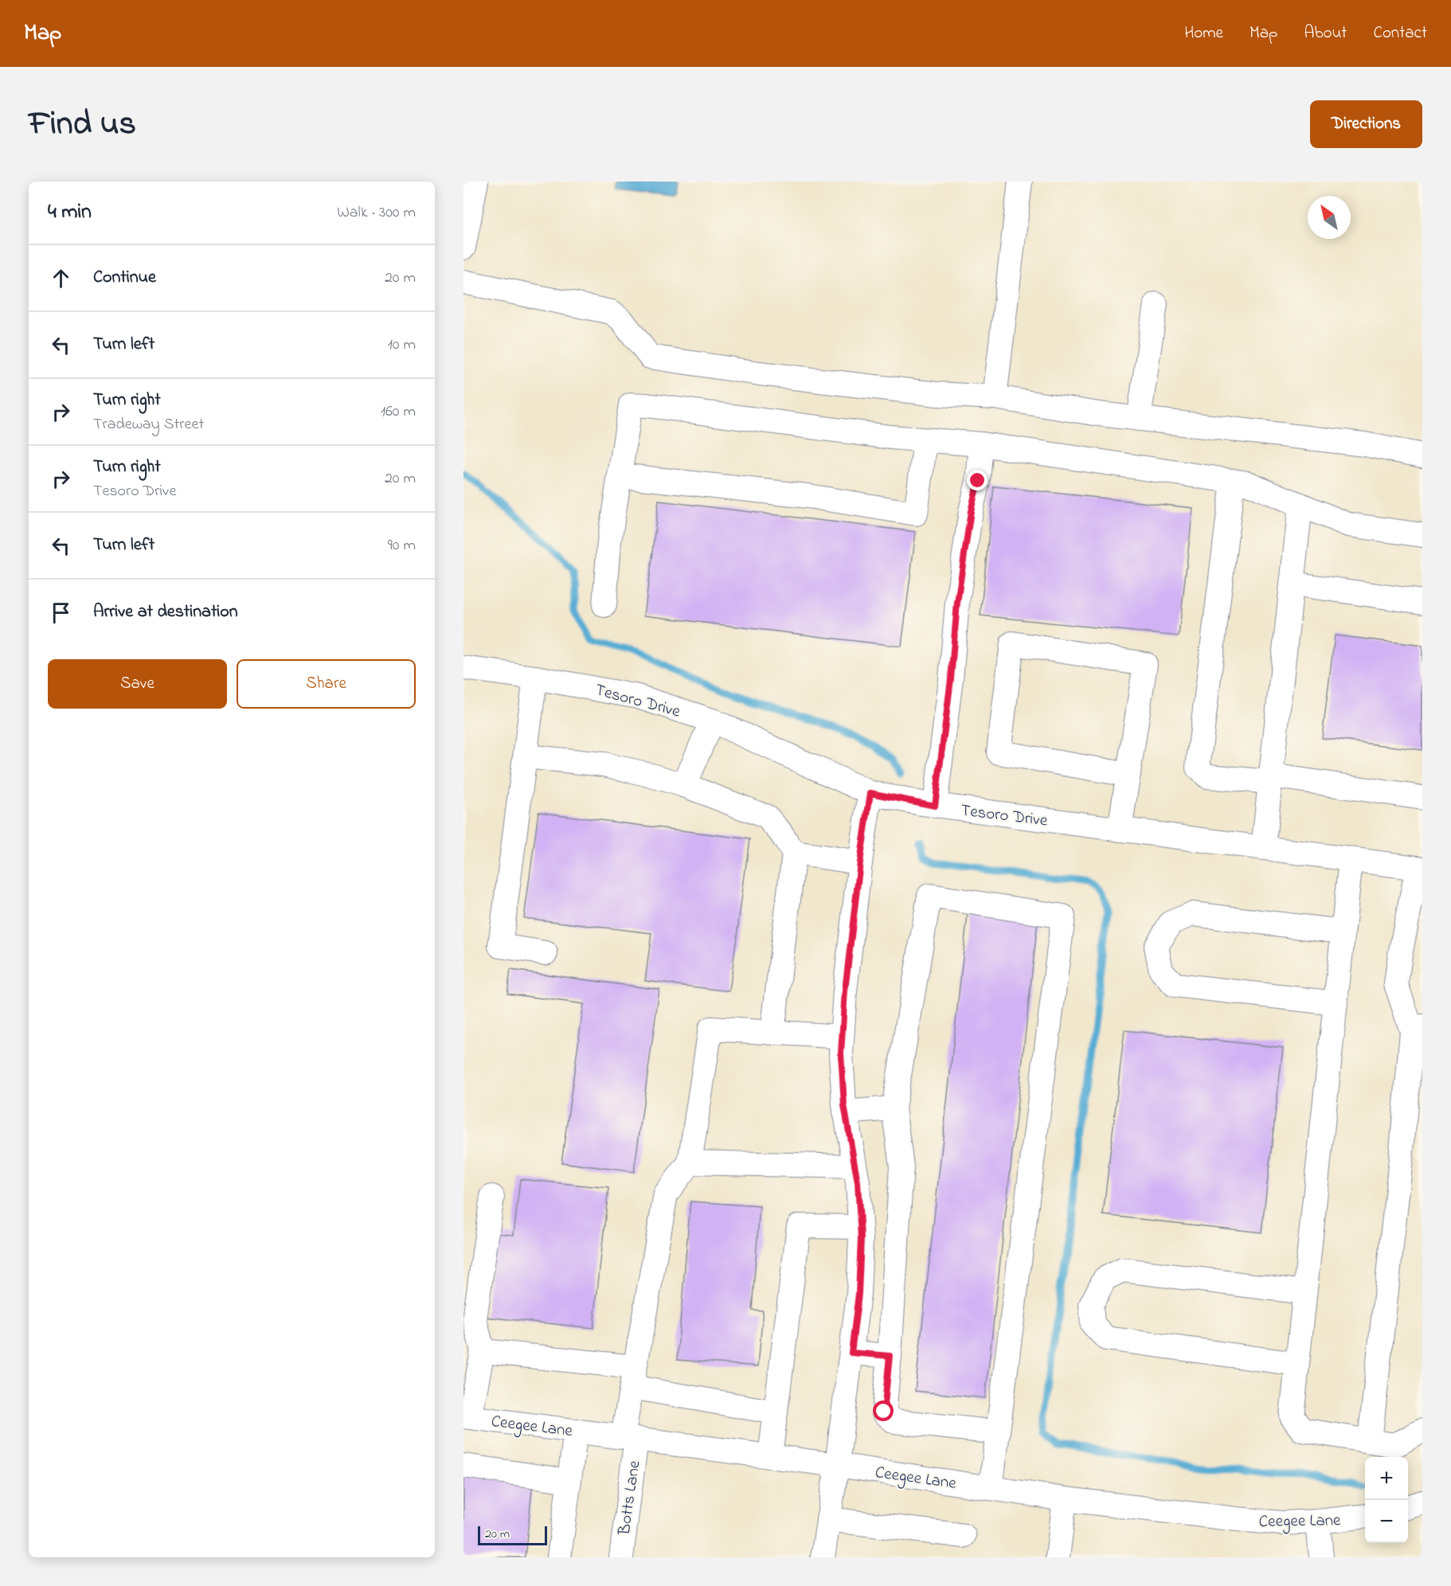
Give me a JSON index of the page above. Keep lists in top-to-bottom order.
{
  "streets": {
    "street": ["Tesoro Drive", "Ceegee Lane", "Botts Lane"]
  },
  "crossings": [
    ["Ceegee Lane", "Botts Lane"]
  ],
  "scale_bar": "20 m",
  "north": "top left",
  "page": {
    "header": "Map",
    "nav": [
      "Home",
      "Map",
      "About",
      "Contact"
    ],
    "title": "Find us",
    "buttons": [
      "Directions",
      ["Save", "Share"]
    ],
    "heading": ["4 min", "Walk · 300 m"],
    "list": [
      ["Continue", "20 m"],
      ["Turn left", "10 m"],
      ["Turn right", "Tradeway Street", "160 m"],
      ["Turn right", "Tesoro Drive", "20 m"],
      ["Turn left", "90 m"],
      "Arrive at destination"
    ],
    "map_buttons": ["+", "−"],
    "scale": "20 m"
  }
}
